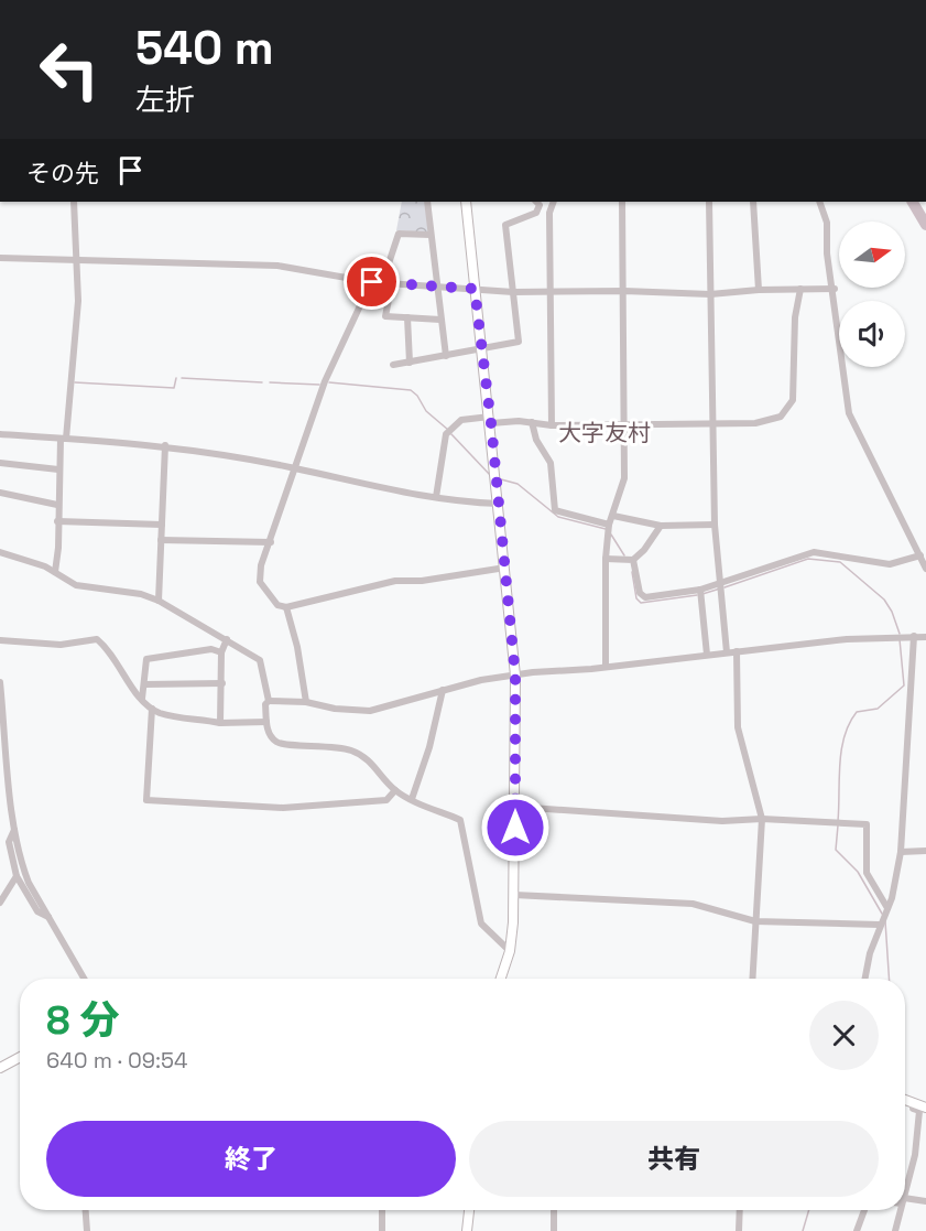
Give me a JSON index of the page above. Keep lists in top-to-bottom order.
{
  "districts": ["大字友村"],
  "north": "right",
  "page": {
    "turn": ["540 m", "左折"],
    "then": "その先",
    "heading": ["8 分", "640 m · 09:54"],
    "buttons": ["終了", "共有"]
  }
}
